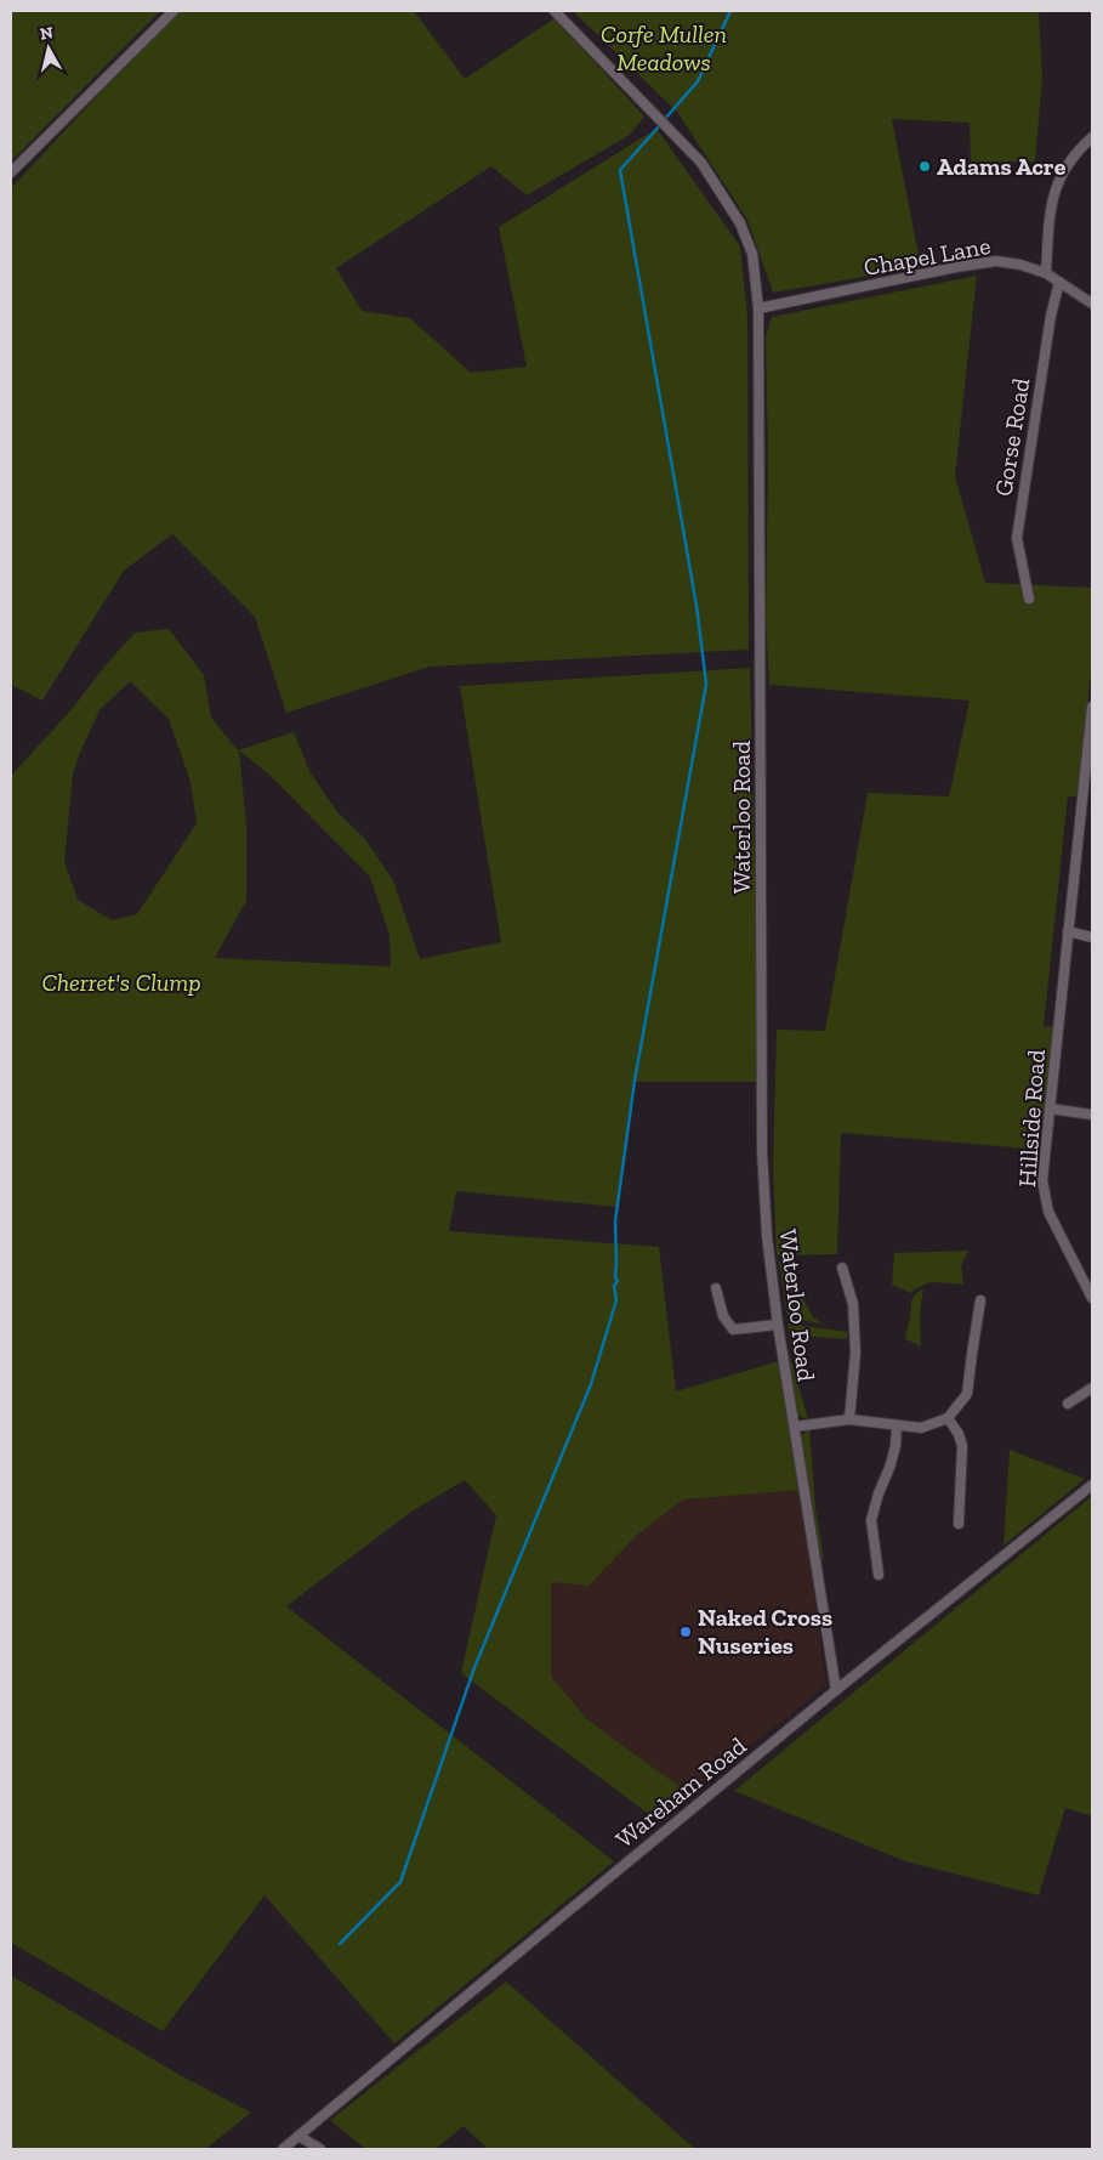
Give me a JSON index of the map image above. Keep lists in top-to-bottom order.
{
  "streets": {
    "street": [
      "Chapel Lane",
      "Gorse Road",
      "Waterloo Road",
      "Hillside Road",
      "Wareham Road"
    ]
  },
  "crossings": [
    ["Chapel Lane", "Gorse Road"],
    ["Chapel Lane", "Waterloo Road"],
    ["Waterloo Road", "Wareham Road"]
  ],
  "parks": ["Corfe Mullen Meadows", "Cherret's Clump"],
  "places": ["Adams Acre", "Naked Cross Nuseries"],
  "north": "top"
}
